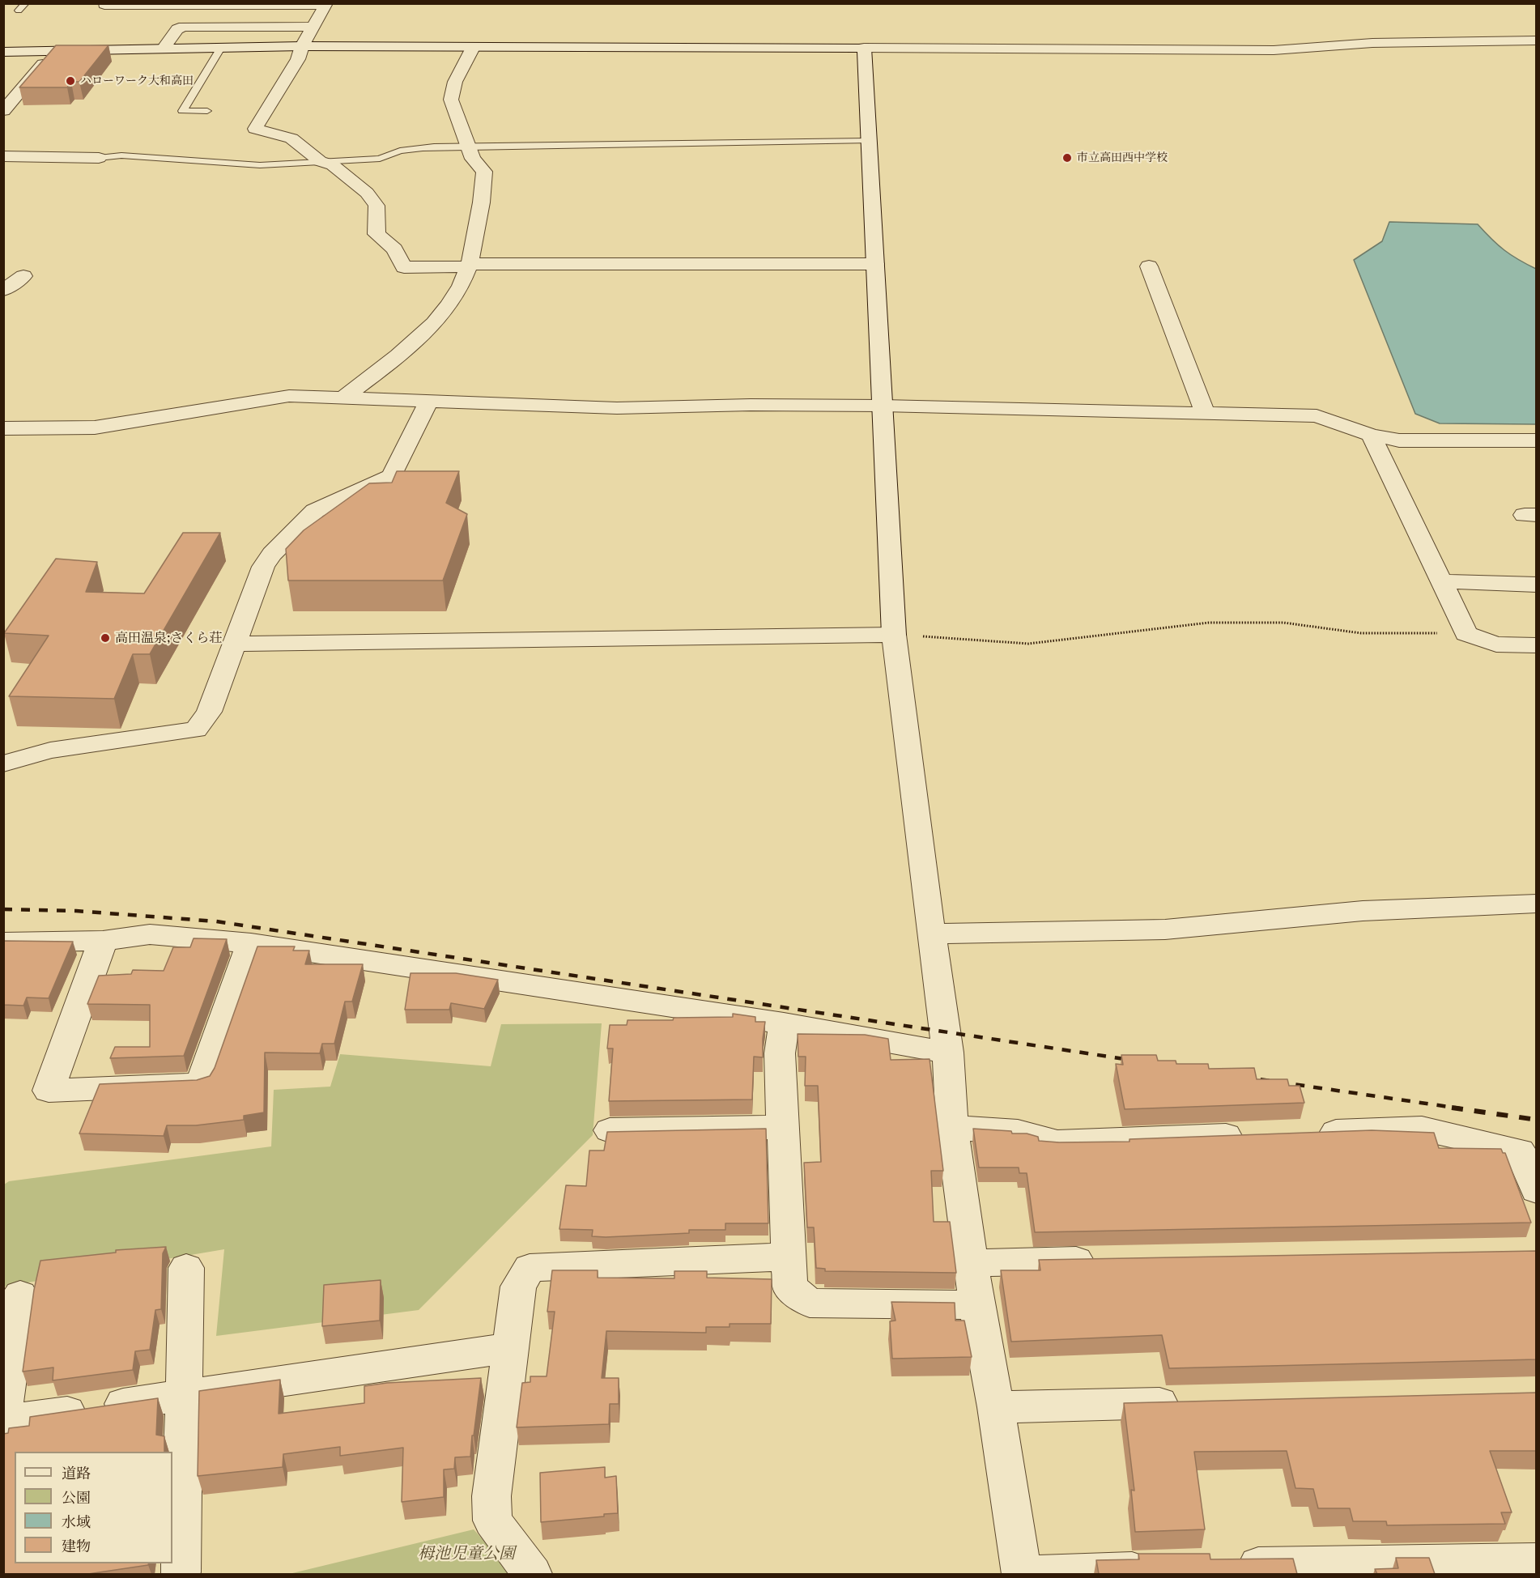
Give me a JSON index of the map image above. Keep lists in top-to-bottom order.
{
  "parks": ["栂池児童公園"],
  "places": ["ハローワーク大和高田", "市立高田西中学校", "高田温泉;さくら荘"],
  "legend": [
    "道路",
    "公園",
    "水域",
    "建物"
  ]
}
